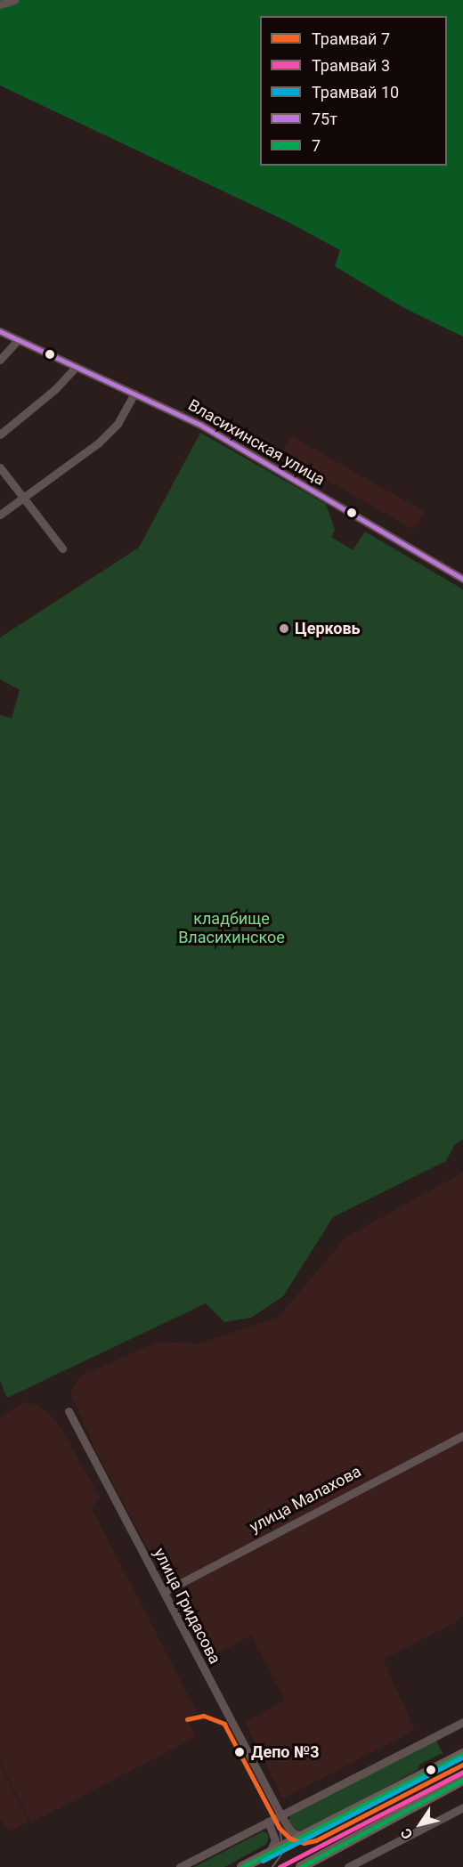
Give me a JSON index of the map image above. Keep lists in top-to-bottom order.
{
  "streets": {
    "street": ["Власихинская улица", "улица Малахова", "улица Гридасова"]
  },
  "crossings": [
    ["улица Малахова", "улица Гридасова"]
  ],
  "parks": ["кладбище Власихинское"],
  "places": ["Церковь", "Депо №3"],
  "lines": [
    "transit line 75т",
    "tram line 7",
    "transit line 7",
    "tram line 10",
    "tram line 3"
  ],
  "legend": [
    "Трамвай 7",
    "Трамвай 3",
    "Трамвай 10",
    "75т",
    "7"
  ],
  "north": "bottom left"
}
